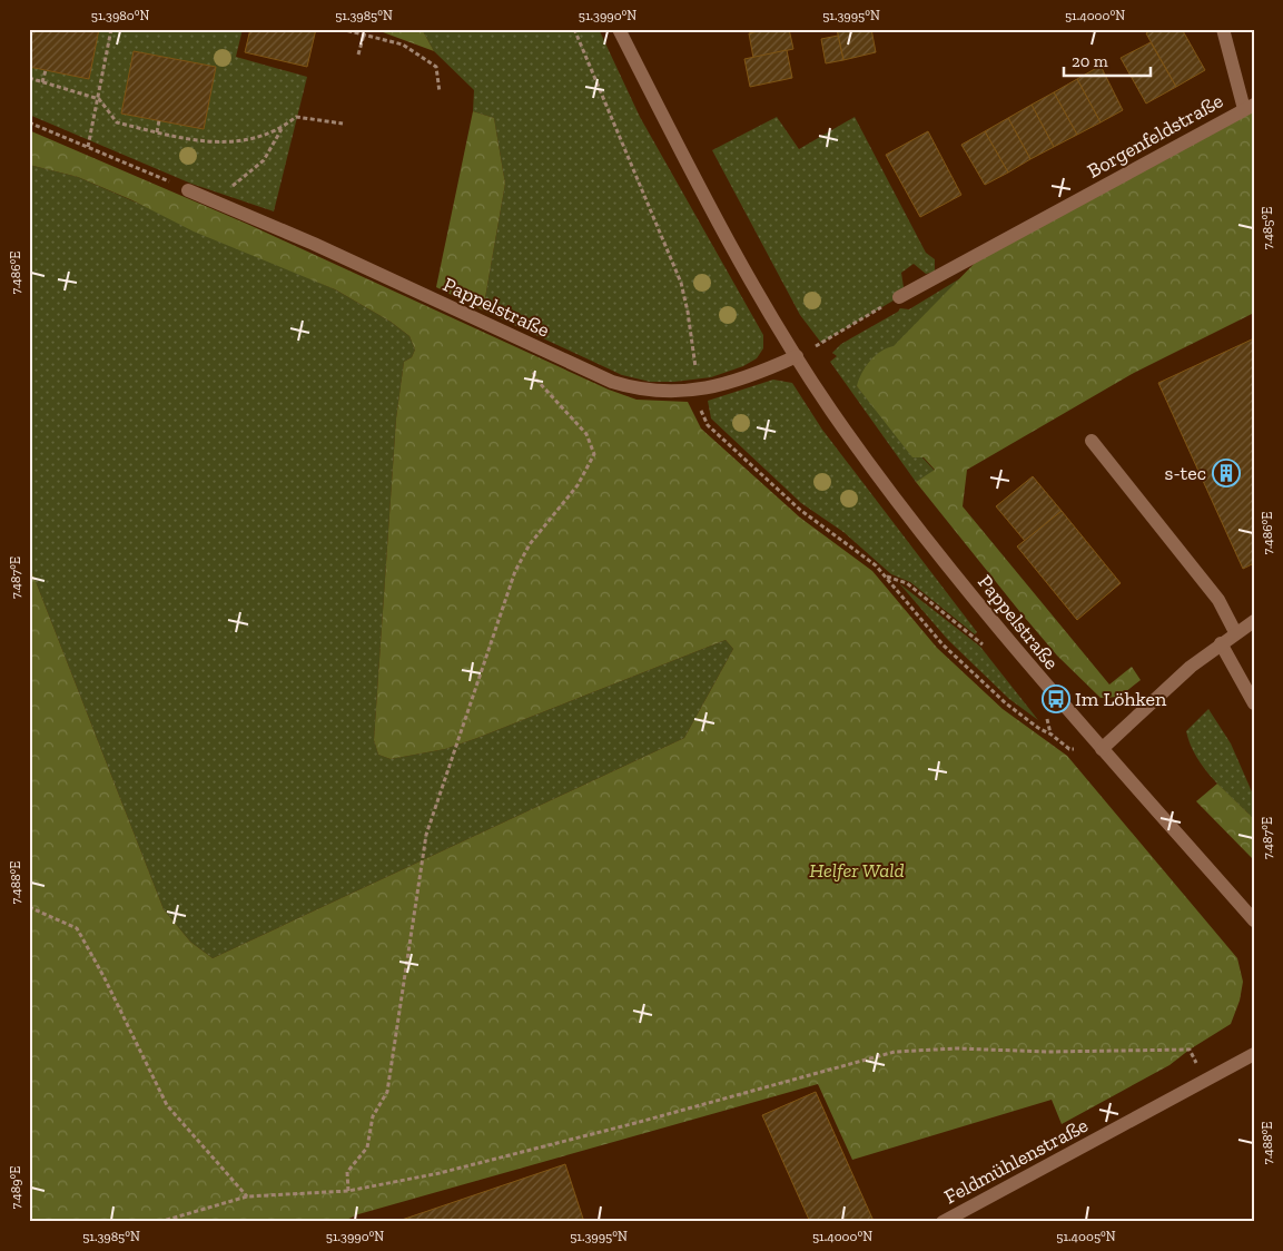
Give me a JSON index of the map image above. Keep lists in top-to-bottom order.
{
  "streets": {
    "street": ["Borgenfeldstraße", "Pappelstraße", "Feldmühlenstraße"]
  },
  "parks": ["Helfer Wald"],
  "places": {
    "building": ["s-tec"],
    "bus stop": ["Im Löhken"]
  },
  "scale_bar": "20 m",
  "coordinates": [
    "51.3980°N",
    "51.3985°N",
    "51.3990°N",
    "51.3995°N",
    "51.4000°N",
    "7.485°E",
    "7.486°E",
    "7.487°E",
    "7.488°E",
    "7.489°E",
    "51.4005°N"
  ]
}
